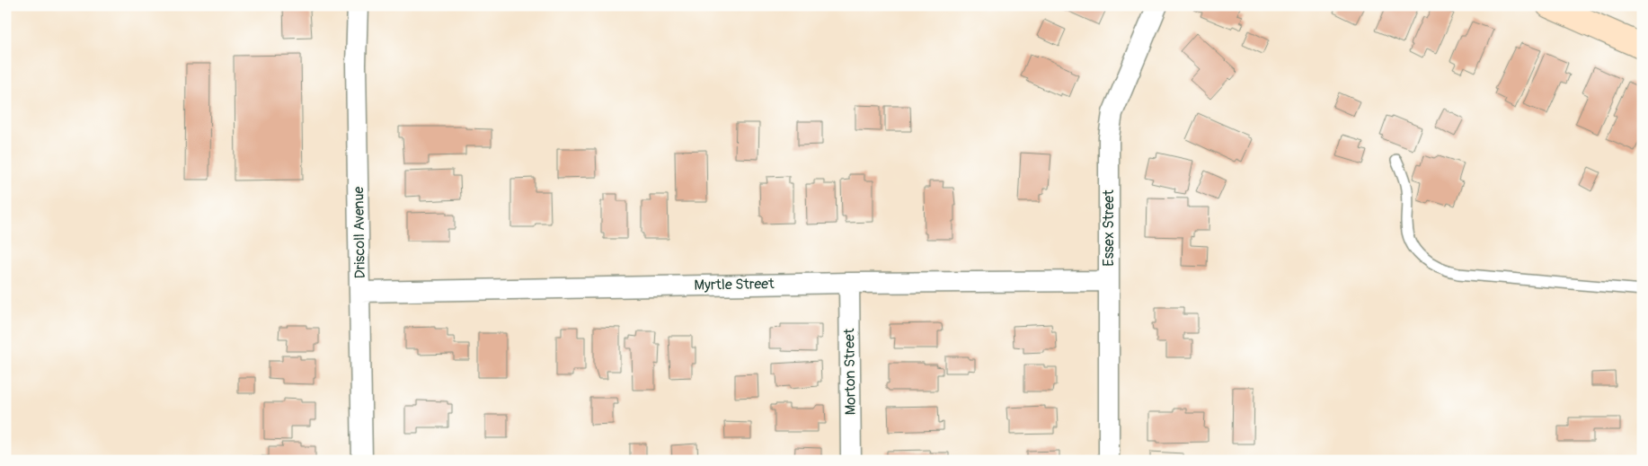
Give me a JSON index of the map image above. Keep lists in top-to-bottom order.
{
  "streets": {
    "street": [
      "Essex Street",
      "Driscoll Avenue",
      "Myrtle Street",
      "Morton Street"
    ]
  },
  "crossings": [
    ["Essex Street", "Myrtle Street"],
    ["Driscoll Avenue", "Myrtle Street"],
    ["Myrtle Street", "Morton Street"]
  ]
}
